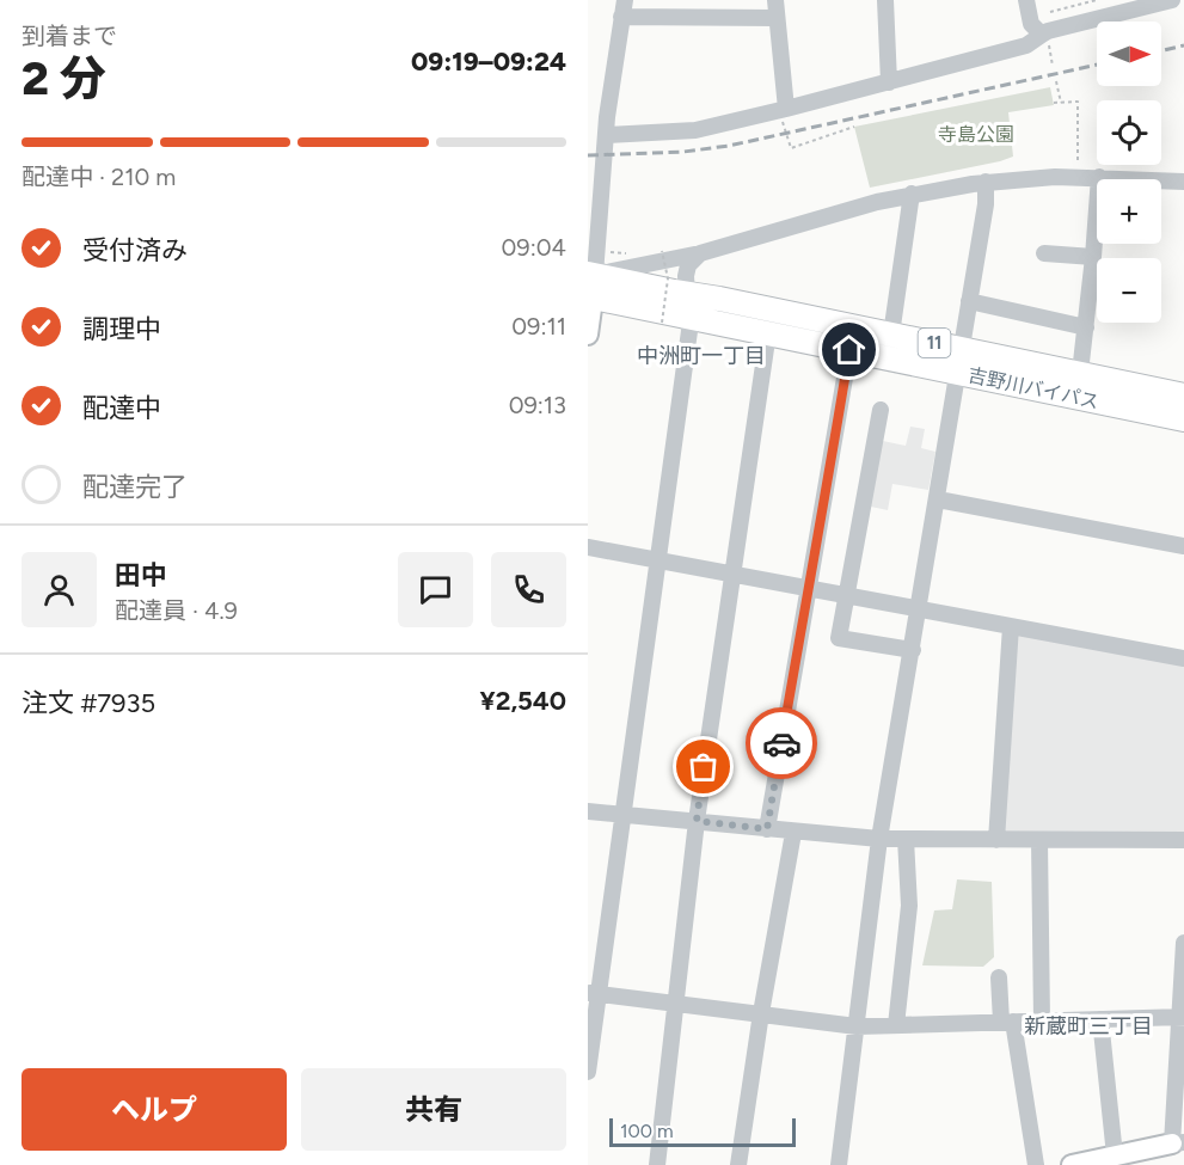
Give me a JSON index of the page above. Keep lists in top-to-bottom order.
{
  "streets": {
    "highway": ["11", "吉野川バイパス"]
  },
  "districts": ["中洲町一丁目", "新蔵町三丁目"],
  "parks": ["寺島公園"],
  "scale_bar": "100 m",
  "north": "right",
  "page": {
    "heading": ["2 分", "到着まで", "09:19–09:24"],
    "panel": [
      "田中",
      "配達員 · 4.9",
      "注文 #7935",
      "¥2,540"
    ],
    "map_buttons": ["+", "−"],
    "bar": "配達中 · 210 m",
    "list": [
      ["受付済み", "09:04"],
      ["調理中", "09:11"],
      ["配達中", "09:13"],
      "配達完了"
    ],
    "buttons": ["ヘルプ", "共有"],
    "scale": "100 m"
  }
}
